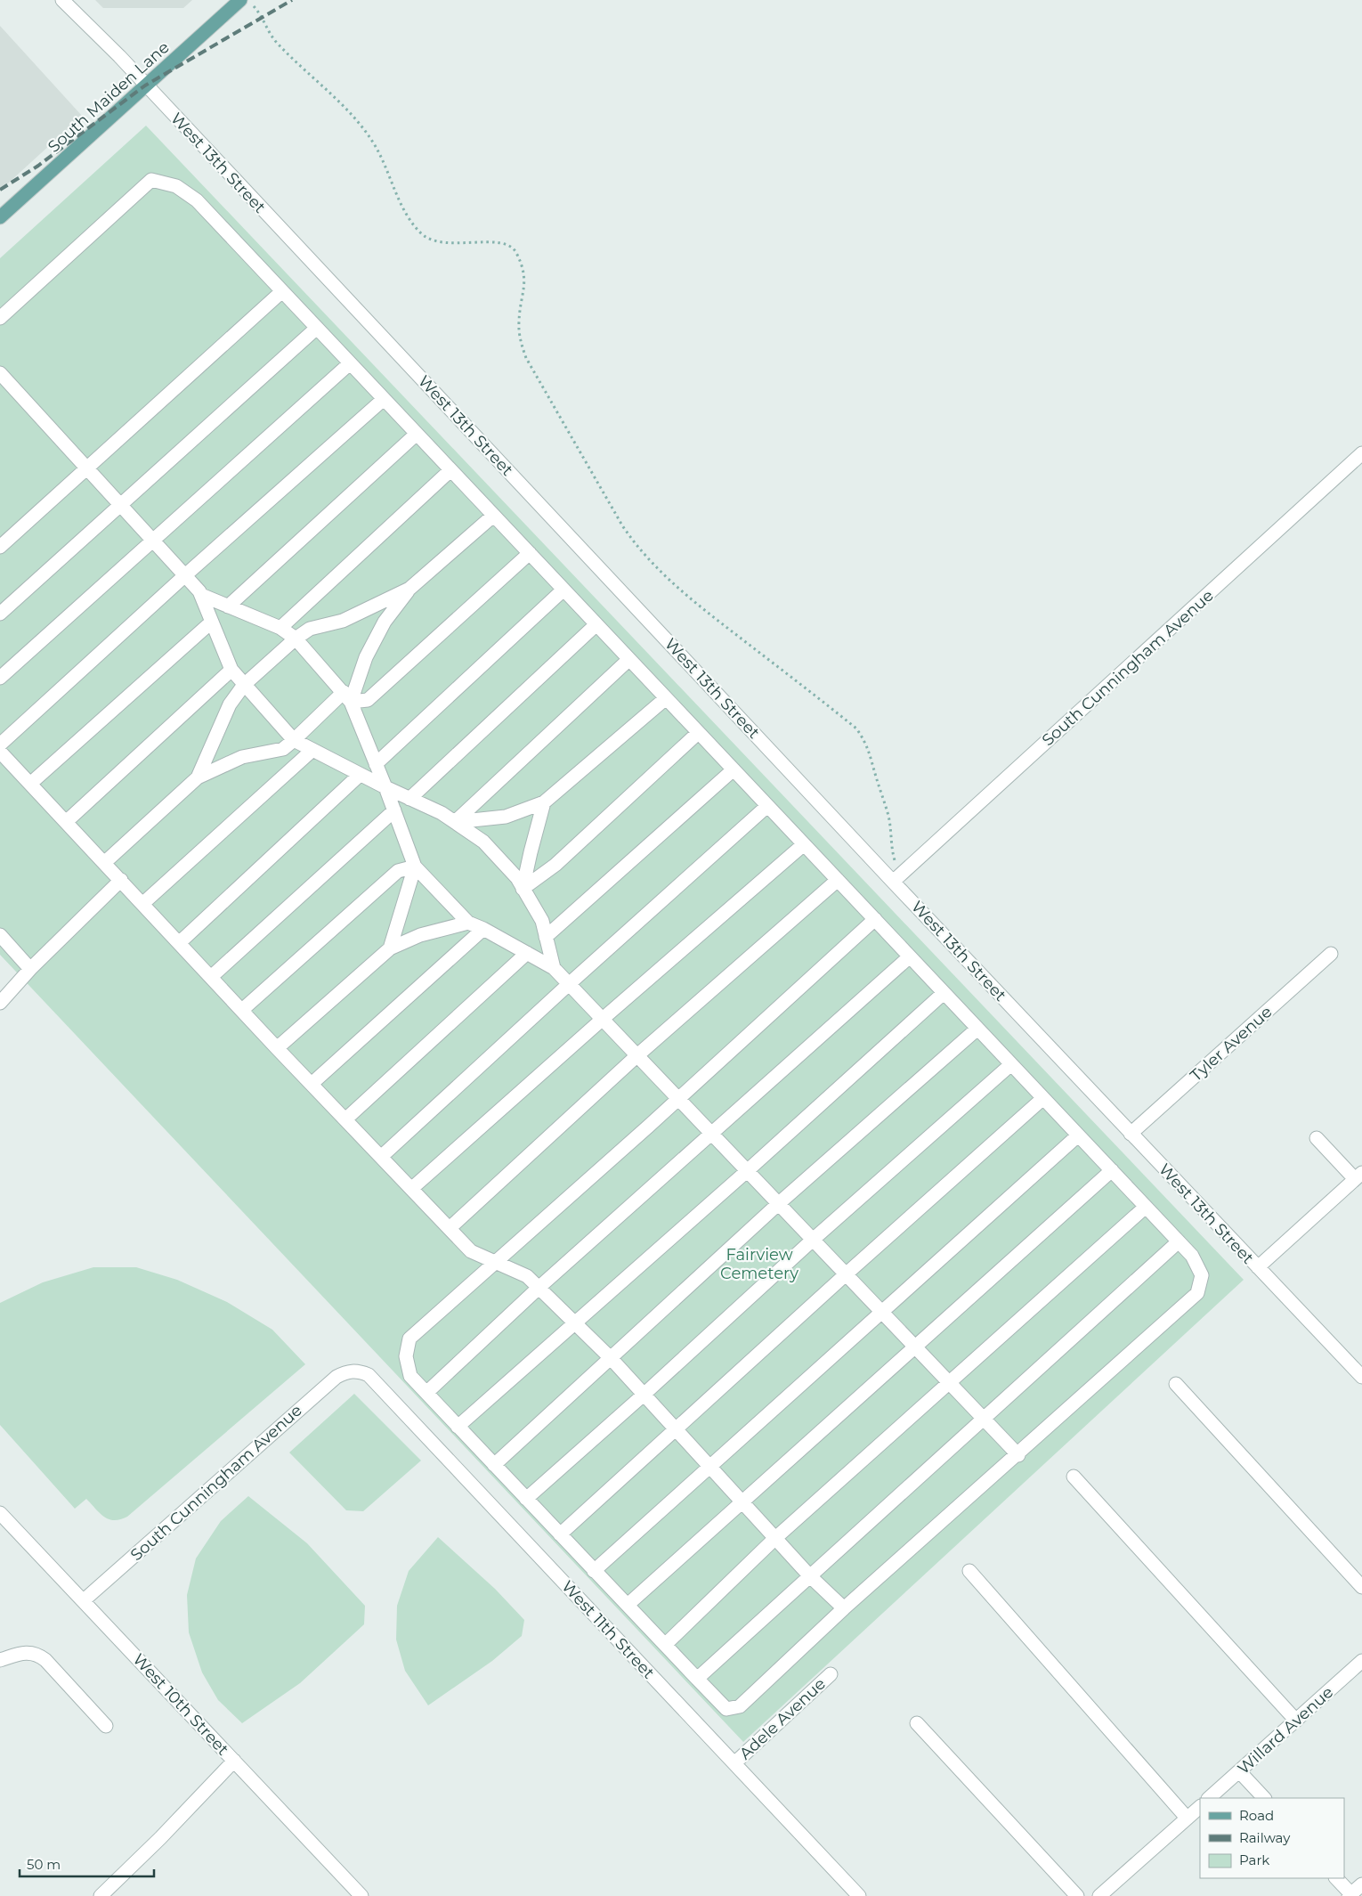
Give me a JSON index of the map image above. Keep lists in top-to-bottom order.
{
  "streets": {
    "main road": ["South Maiden Lane"],
    "street": [
      "West 13th Street",
      "South Cunningham Avenue",
      "Tyler Avenue",
      "West 11th Street",
      "West 10th Street",
      "Adele Avenue",
      "Willard Avenue"
    ]
  },
  "crossings": [
    ["South Maiden Lane", "West 13th Street"],
    ["West 13th Street", "South Cunningham Avenue"],
    ["West 13th Street", "Tyler Avenue"],
    ["South Cunningham Avenue", "West 11th Street"],
    ["South Cunningham Avenue", "West 10th Street"],
    ["West 11th Street", "Adele Avenue"]
  ],
  "parks": ["Fairview Cemetery"],
  "legend": ["Road", "Railway", "Park"],
  "scale_bar": "50 m"
}
